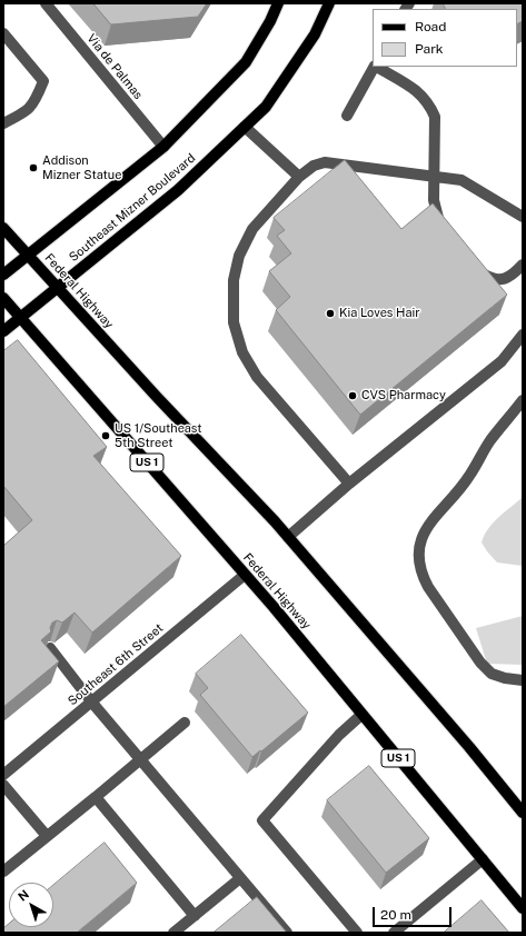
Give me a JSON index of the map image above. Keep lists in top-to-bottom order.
{
  "streets": {
    "main road": ["Southeast Mizner Boulevard", "Federal Highway", "US 1"],
    "street": ["Via de Palmas", "Southeast 6th Street"]
  },
  "crossings": [
    ["Southeast Mizner Boulevard", "Federal Highway"],
    ["Federal Highway", "Southeast 6th Street"]
  ],
  "places": [
    "Addison Mizner Statue",
    "Kia Loves Hair",
    "CVS Pharmacy",
    "US 1/Southeast 5th Street"
  ],
  "legend": ["Road", "Park"],
  "scale_bar": "20 m",
  "north": "top left"
}
